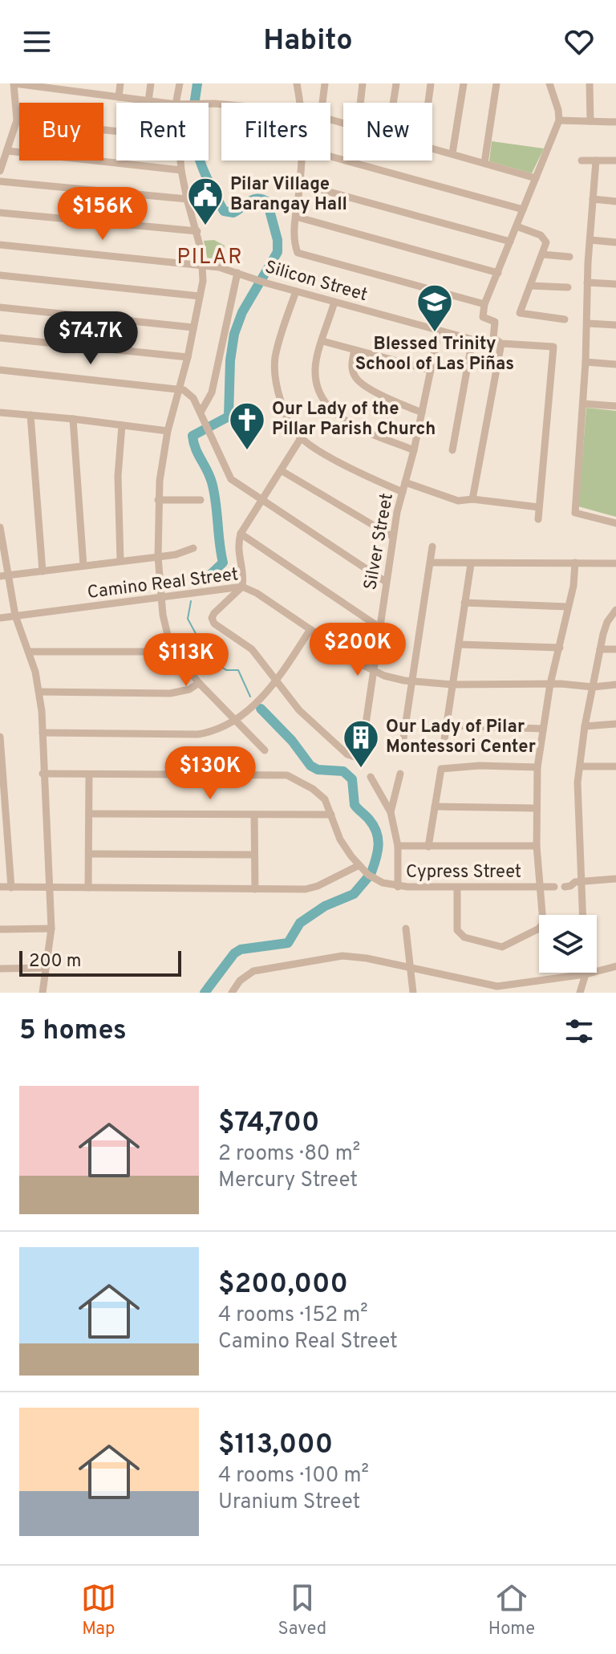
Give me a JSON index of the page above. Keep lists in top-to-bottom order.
{
  "streets": {
    "street": [
      "Silicon Street",
      "Silver Street",
      "Camino Real Street",
      "Cypress Street"
    ]
  },
  "crossings": [
    ["Silicon Street", "Silver Street"],
    ["Silver Street", "Camino Real Street"]
  ],
  "districts": ["PILAR"],
  "places": {
    "public building": ["Pilar Village Barangay Hall"],
    "school or university": ["Blessed Trinity School of Las Piñas"],
    "church": ["Our Lady of the Pillar Parish Church"],
    "building": ["Our Lady of Pilar Montessori Center"]
  },
  "scale_bar": "200 m",
  "page": {
    "header": "Habito",
    "chip": [
      "Buy",
      "Rent",
      "Filters",
      "New"
    ],
    "price": [
      "$156K",
      "$74.7K",
      "$200K",
      "$113K",
      "$130K"
    ],
    "scale": "200 m",
    "heading": "5 homes",
    "list": [
      {
        "name": "$74,700",
        "note": "2 rooms · 80 m² · Mercury Street"
      },
      {
        "name": "$200,000",
        "note": "4 rooms · 152 m² · Camino Real Street"
      },
      {
        "name": "$113,000",
        "note": "4 rooms · 100 m² · Uranium Street"
      }
    ],
    "tabs": ["Map", "Saved", "Home"]
  }
}
